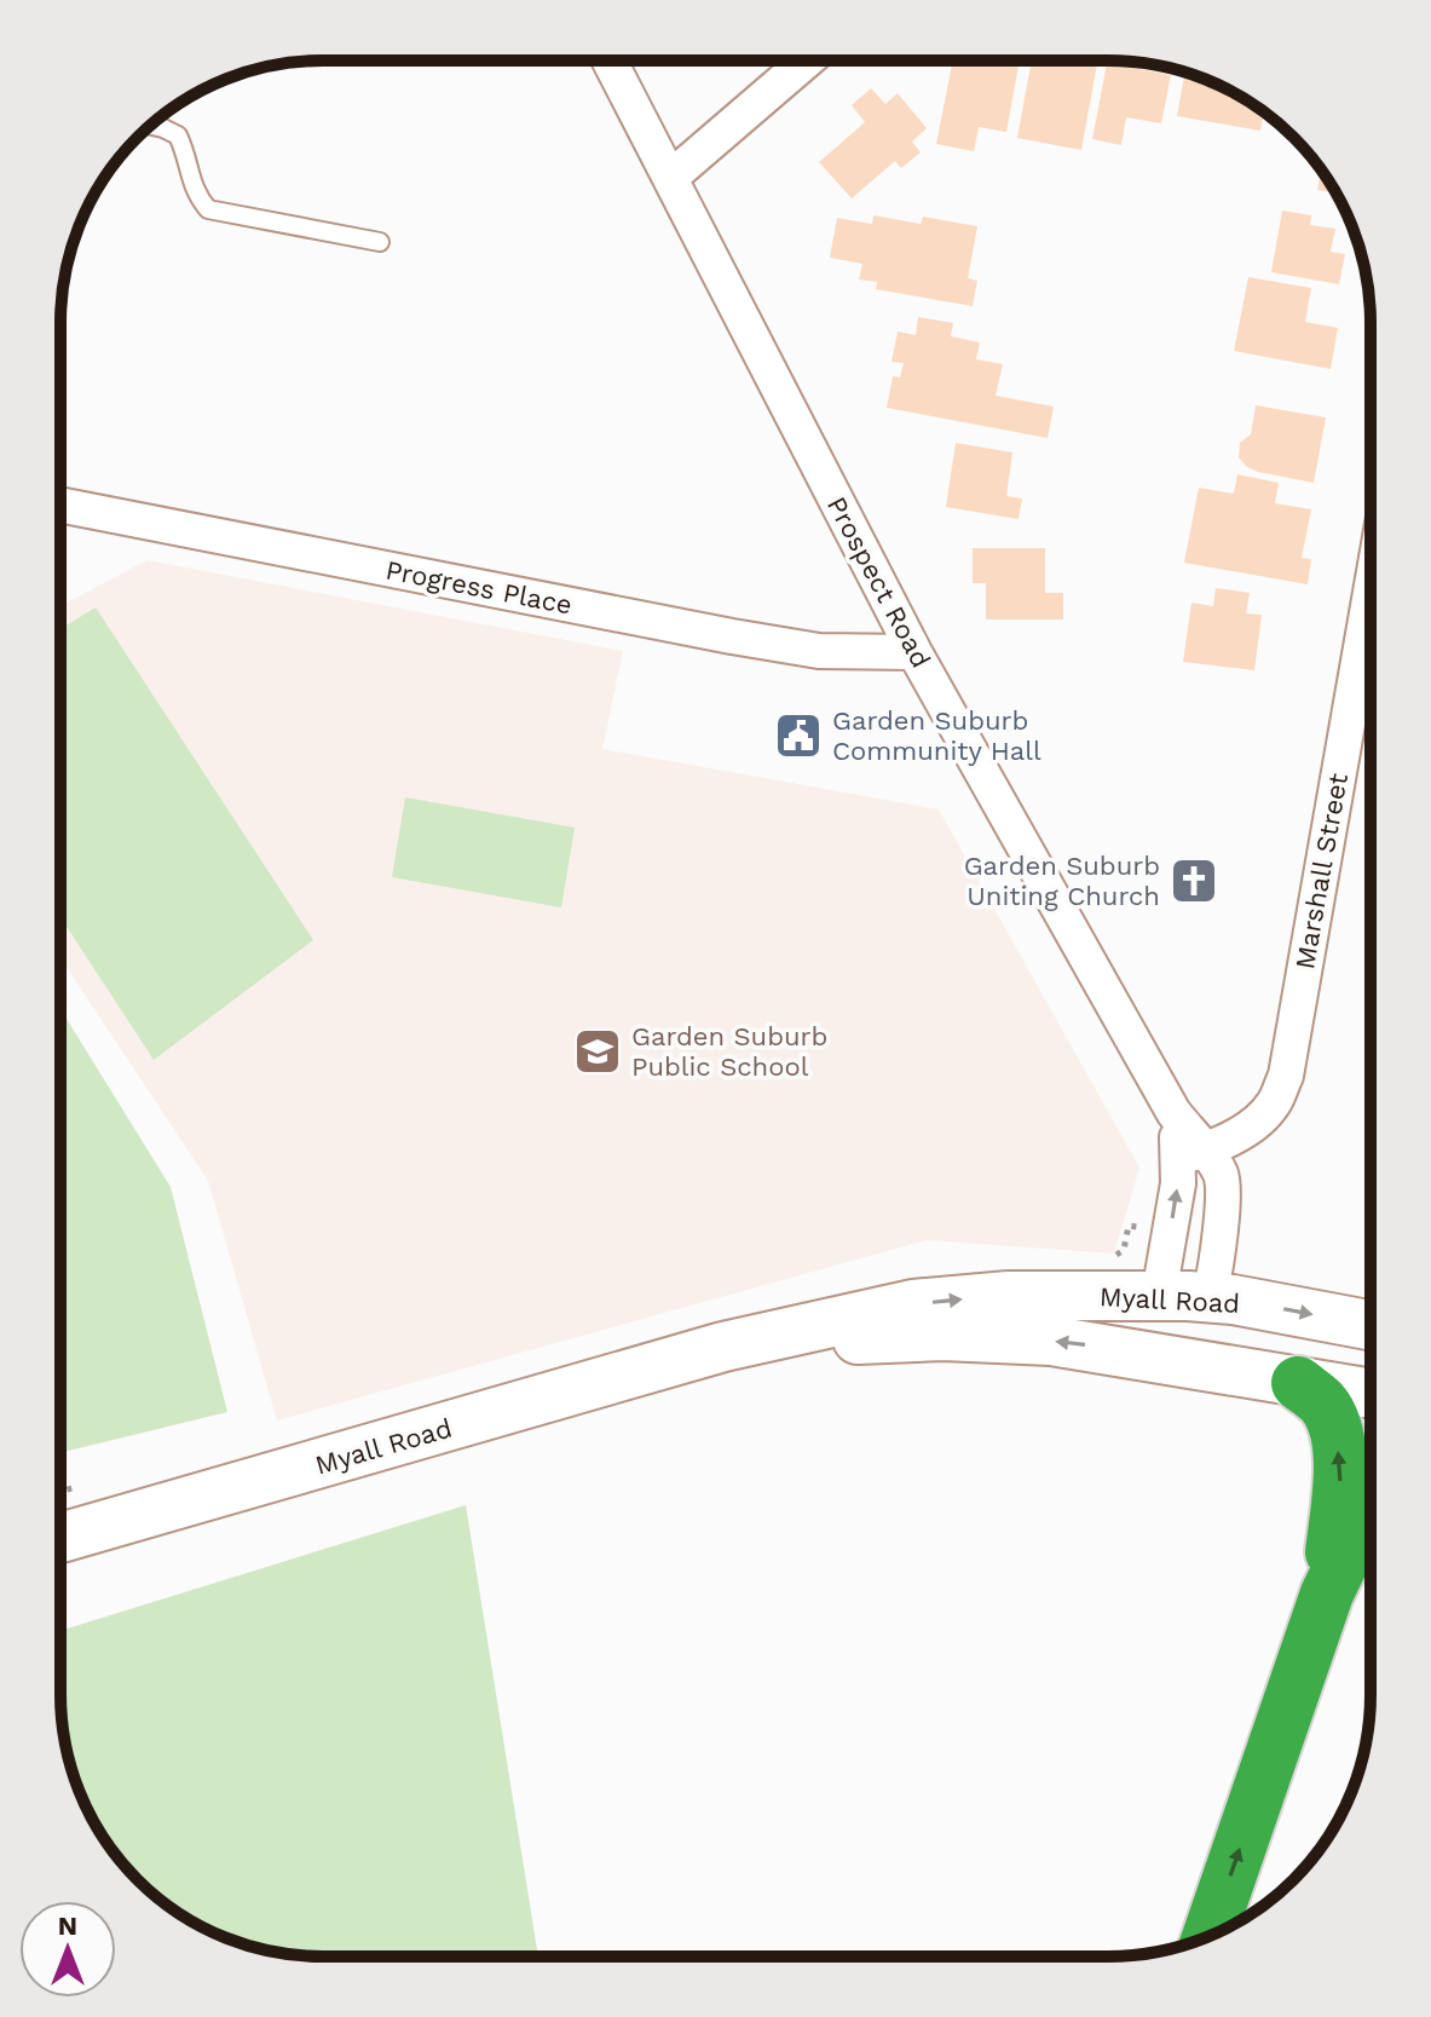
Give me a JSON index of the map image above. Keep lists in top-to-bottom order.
{
  "streets": {
    "main road": ["Myall Road"],
    "street": ["Prospect Road", "Progress Place", "Marshall Street"]
  },
  "crossings": [
    ["Prospect Road", "Progress Place"],
    ["Prospect Road", "Marshall Street"],
    ["Prospect Road", "Myall Road"]
  ],
  "places": {
    "public building": ["Garden Suburb Community Hall"],
    "church": ["Garden Suburb Uniting Church"],
    "school or university": ["Garden Suburb Public School"]
  },
  "north": "top"
}
